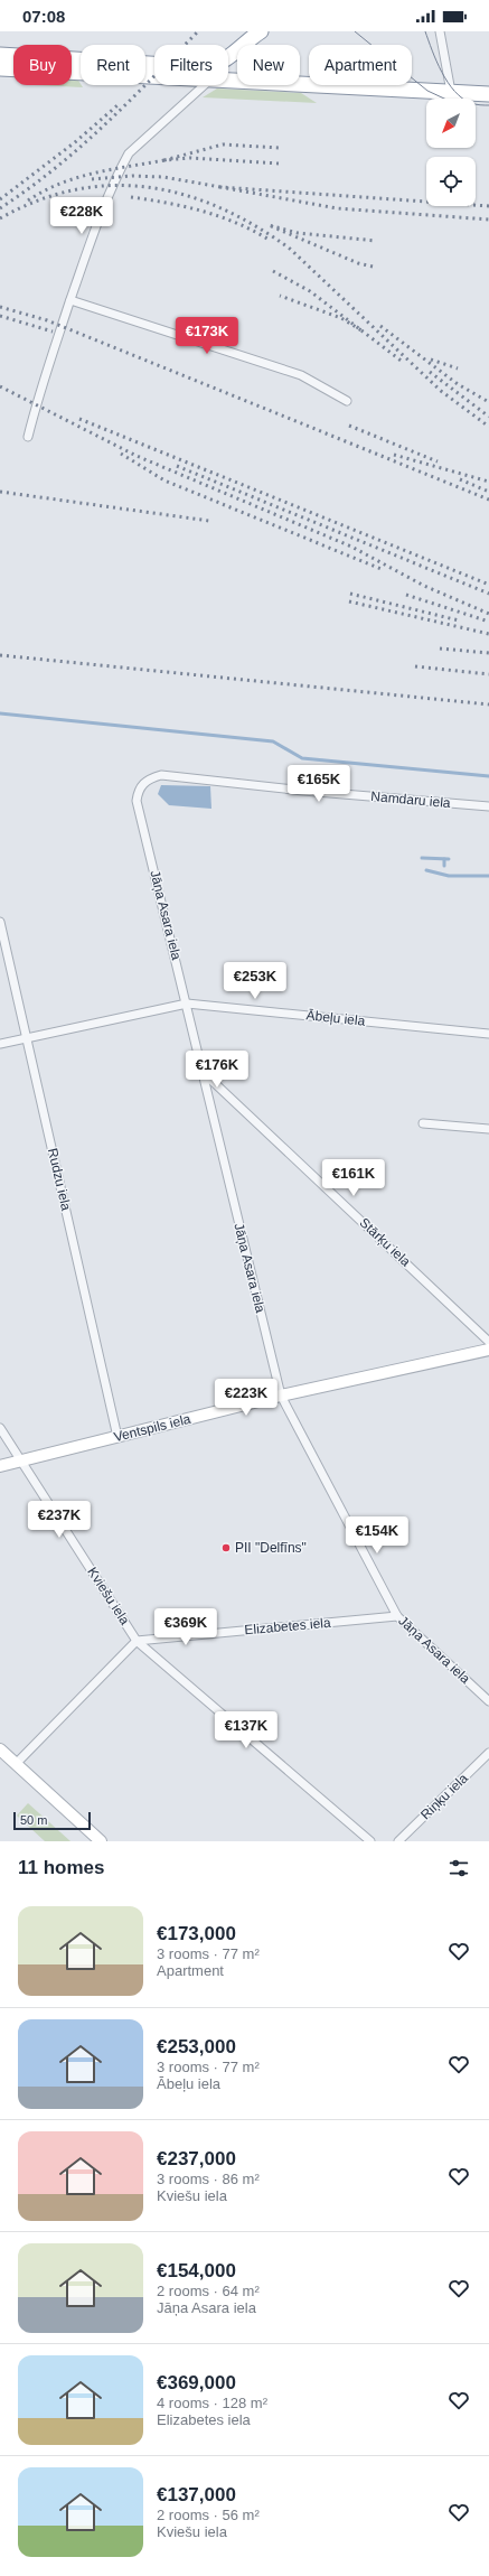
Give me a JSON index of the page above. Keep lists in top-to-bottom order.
{
  "streets": {
    "street": [
      "Namdaru iela",
      "Jāņa Asara iela",
      "Ābeļu iela",
      "Rudzu iela",
      "Stārķu iela",
      "Ventspils iela",
      "Kviešu iela",
      "Elizabetes iela",
      "Riņķu iela"
    ]
  },
  "crossings": [
    ["Namdaru iela", "Jāņa Asara iela"],
    ["Jāņa Asara iela", "Ābeļu iela"],
    ["Jāņa Asara iela", "Stārķu iela"],
    ["Jāņa Asara iela", "Ventspils iela"],
    ["Jāņa Asara iela", "Elizabetes iela"],
    ["Ābeļu iela", "Rudzu iela"],
    ["Rudzu iela", "Ventspils iela"],
    ["Ventspils iela", "Kviešu iela"],
    ["Kviešu iela", "Elizabetes iela"]
  ],
  "places": ["PII \"Delfīns\""],
  "scale_bar": "50 m",
  "north": "bottom left",
  "page": {
    "status": "07:08",
    "chip": [
      "Buy",
      "Rent",
      "Filters",
      "New",
      "Apartment"
    ],
    "price": [
      "€228K",
      "€173K",
      "€165K",
      "€253K",
      "€176K",
      "€161K",
      "€223K",
      "€237K",
      "€154K",
      "€369K",
      "€137K"
    ],
    "scale": "50 m",
    "heading": "11 homes",
    "list": [
      {
        "name": "€173,000",
        "note": "3 rooms · 77 m² · Apartment"
      },
      {
        "name": "€253,000",
        "note": "3 rooms · 77 m² · Ābeļu iela"
      },
      {
        "name": "€237,000",
        "note": "3 rooms · 86 m² · Kviešu iela"
      },
      {
        "name": "€154,000",
        "note": "2 rooms · 64 m² · Jāņa Asara iela"
      },
      {
        "name": "€369,000",
        "note": "4 rooms · 128 m² · Elizabetes iela"
      },
      {
        "name": "€137,000",
        "note": "2 rooms · 56 m² · Kviešu iela"
      }
    ]
  }
}
